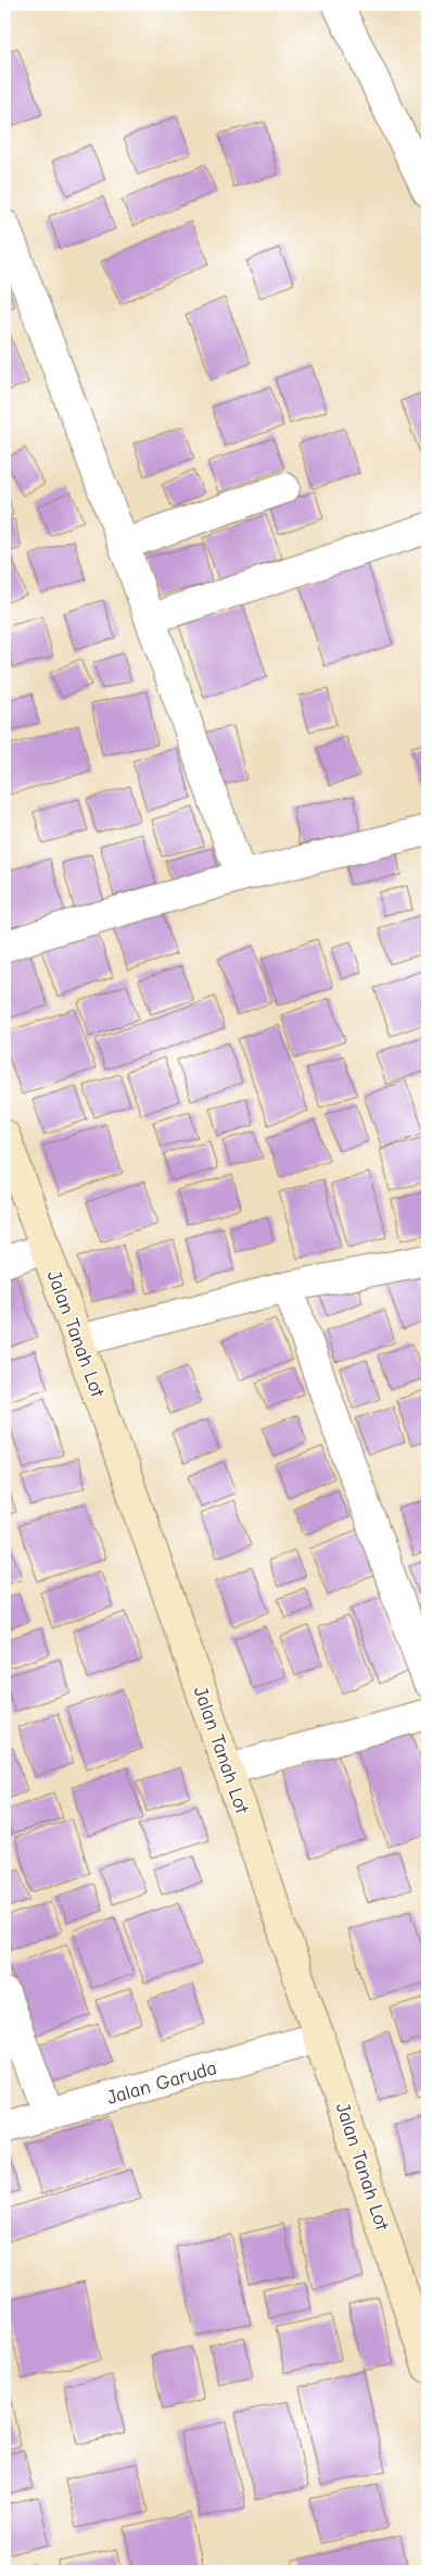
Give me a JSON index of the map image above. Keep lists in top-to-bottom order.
{
  "streets": {
    "main road": ["Jalan Tanah Lot"],
    "street": ["Jalan Garuda"]
  },
  "crossings": [
    ["Jalan Tanah Lot", "Jalan Garuda"]
  ]
}
